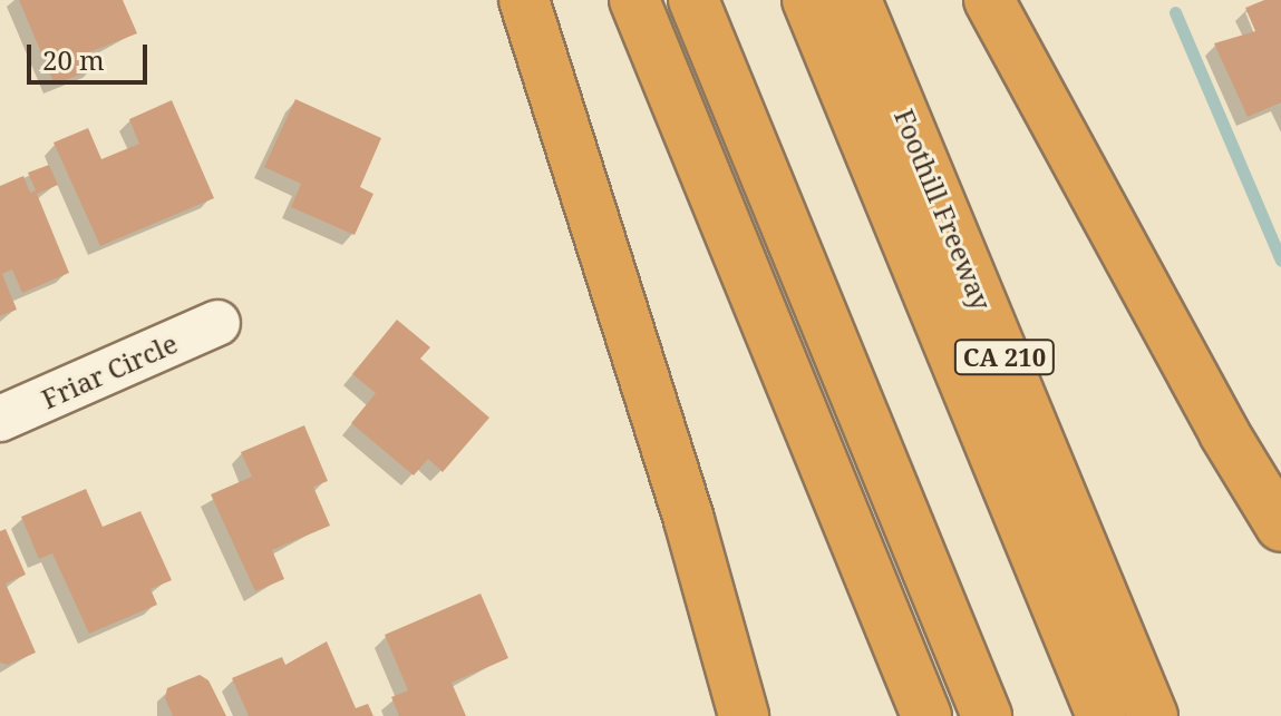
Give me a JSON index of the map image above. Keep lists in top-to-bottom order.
{
  "streets": {
    "highway": ["Foothill Freeway", "CA 210"],
    "street": ["Friar Circle"]
  },
  "scale_bar": "20 m"
}
